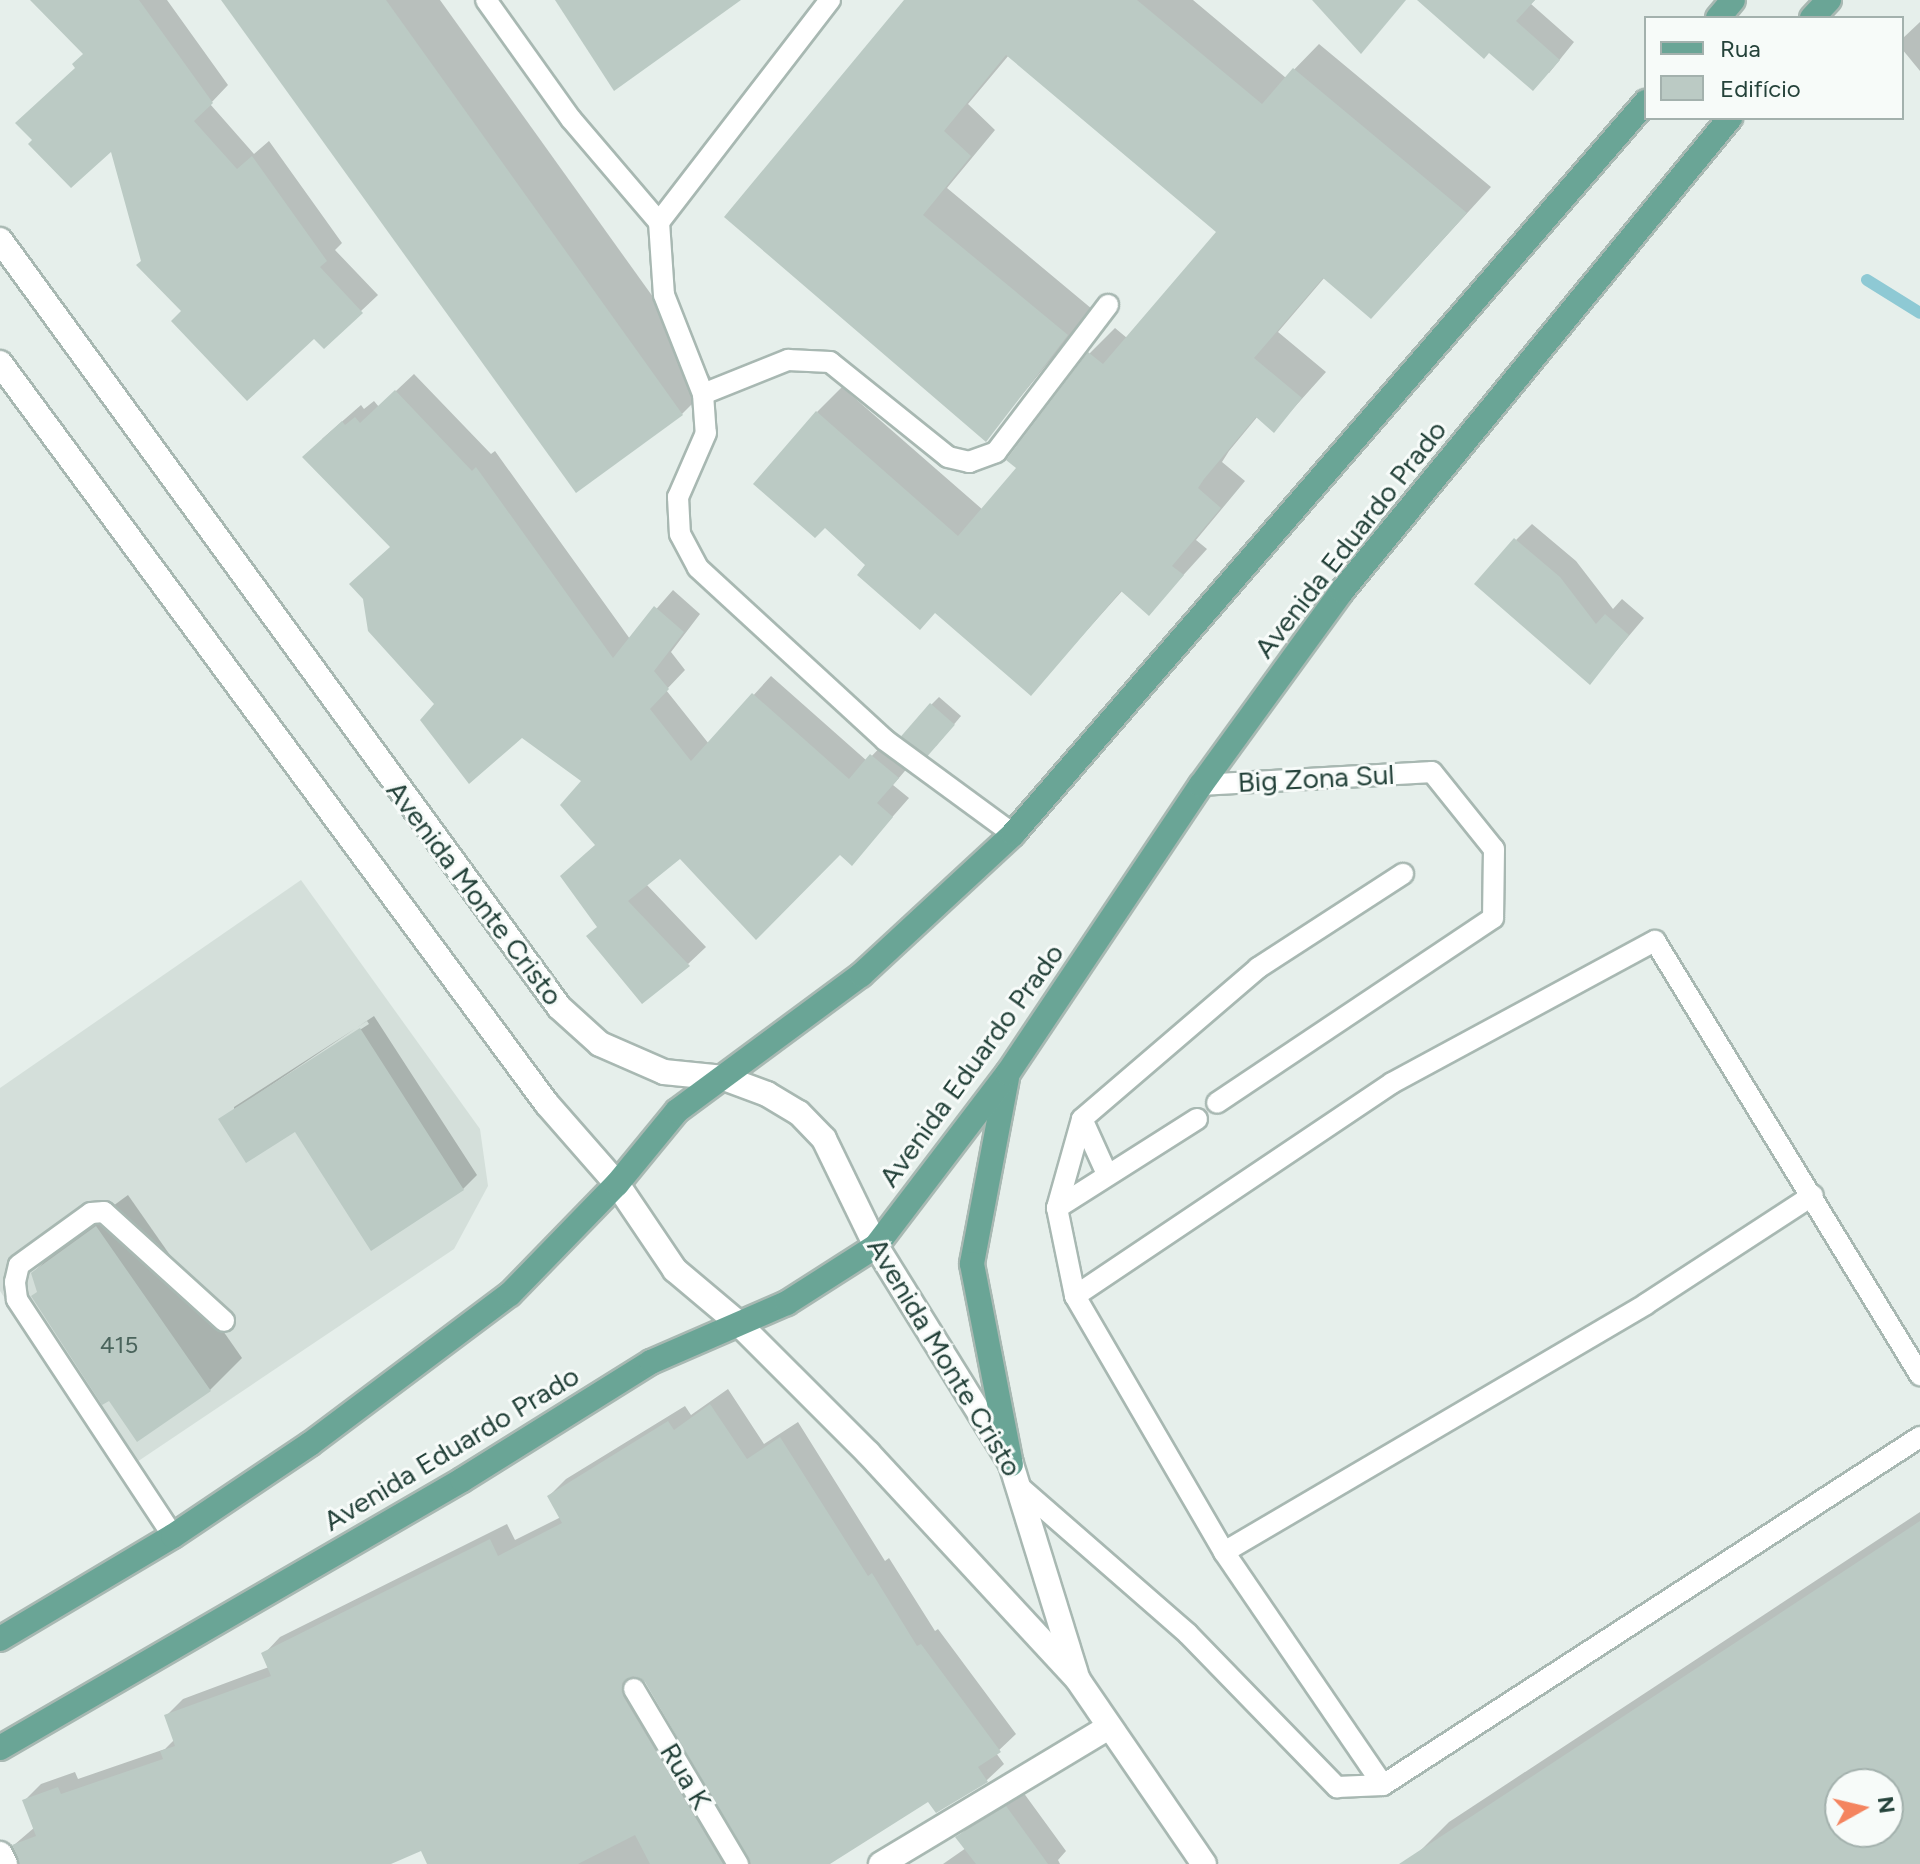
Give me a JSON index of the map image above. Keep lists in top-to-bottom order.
{
  "streets": {
    "main road": ["Avenida Eduardo Prado", "Avenida Monte Cristo"],
    "lane": ["Big Zona Sul", "Rua K"]
  },
  "crossings": [
    ["Avenida Eduardo Prado", "Big Zona Sul"],
    ["Avenida Eduardo Prado", "Avenida Monte Cristo"]
  ],
  "house_numbers": ["415"],
  "legend": ["Rua", "Edifício"],
  "north": "right"
}
